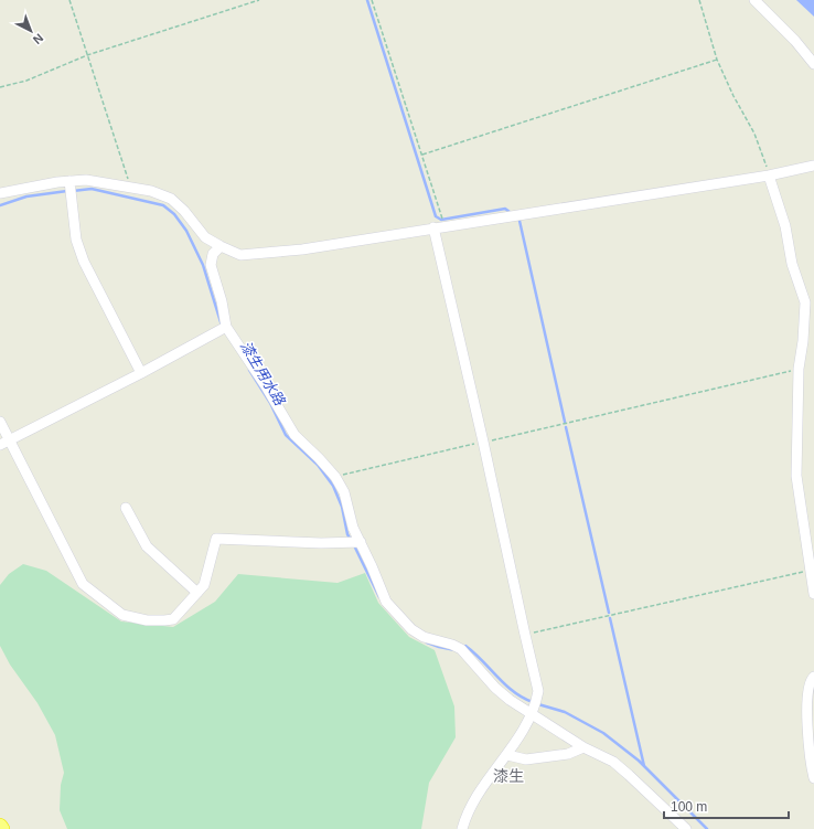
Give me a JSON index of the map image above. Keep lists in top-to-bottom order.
{
  "districts": ["漆生"],
  "water": ["漆生用水路"],
  "scale_bar": "100 m",
  "north": "bottom right"
}
